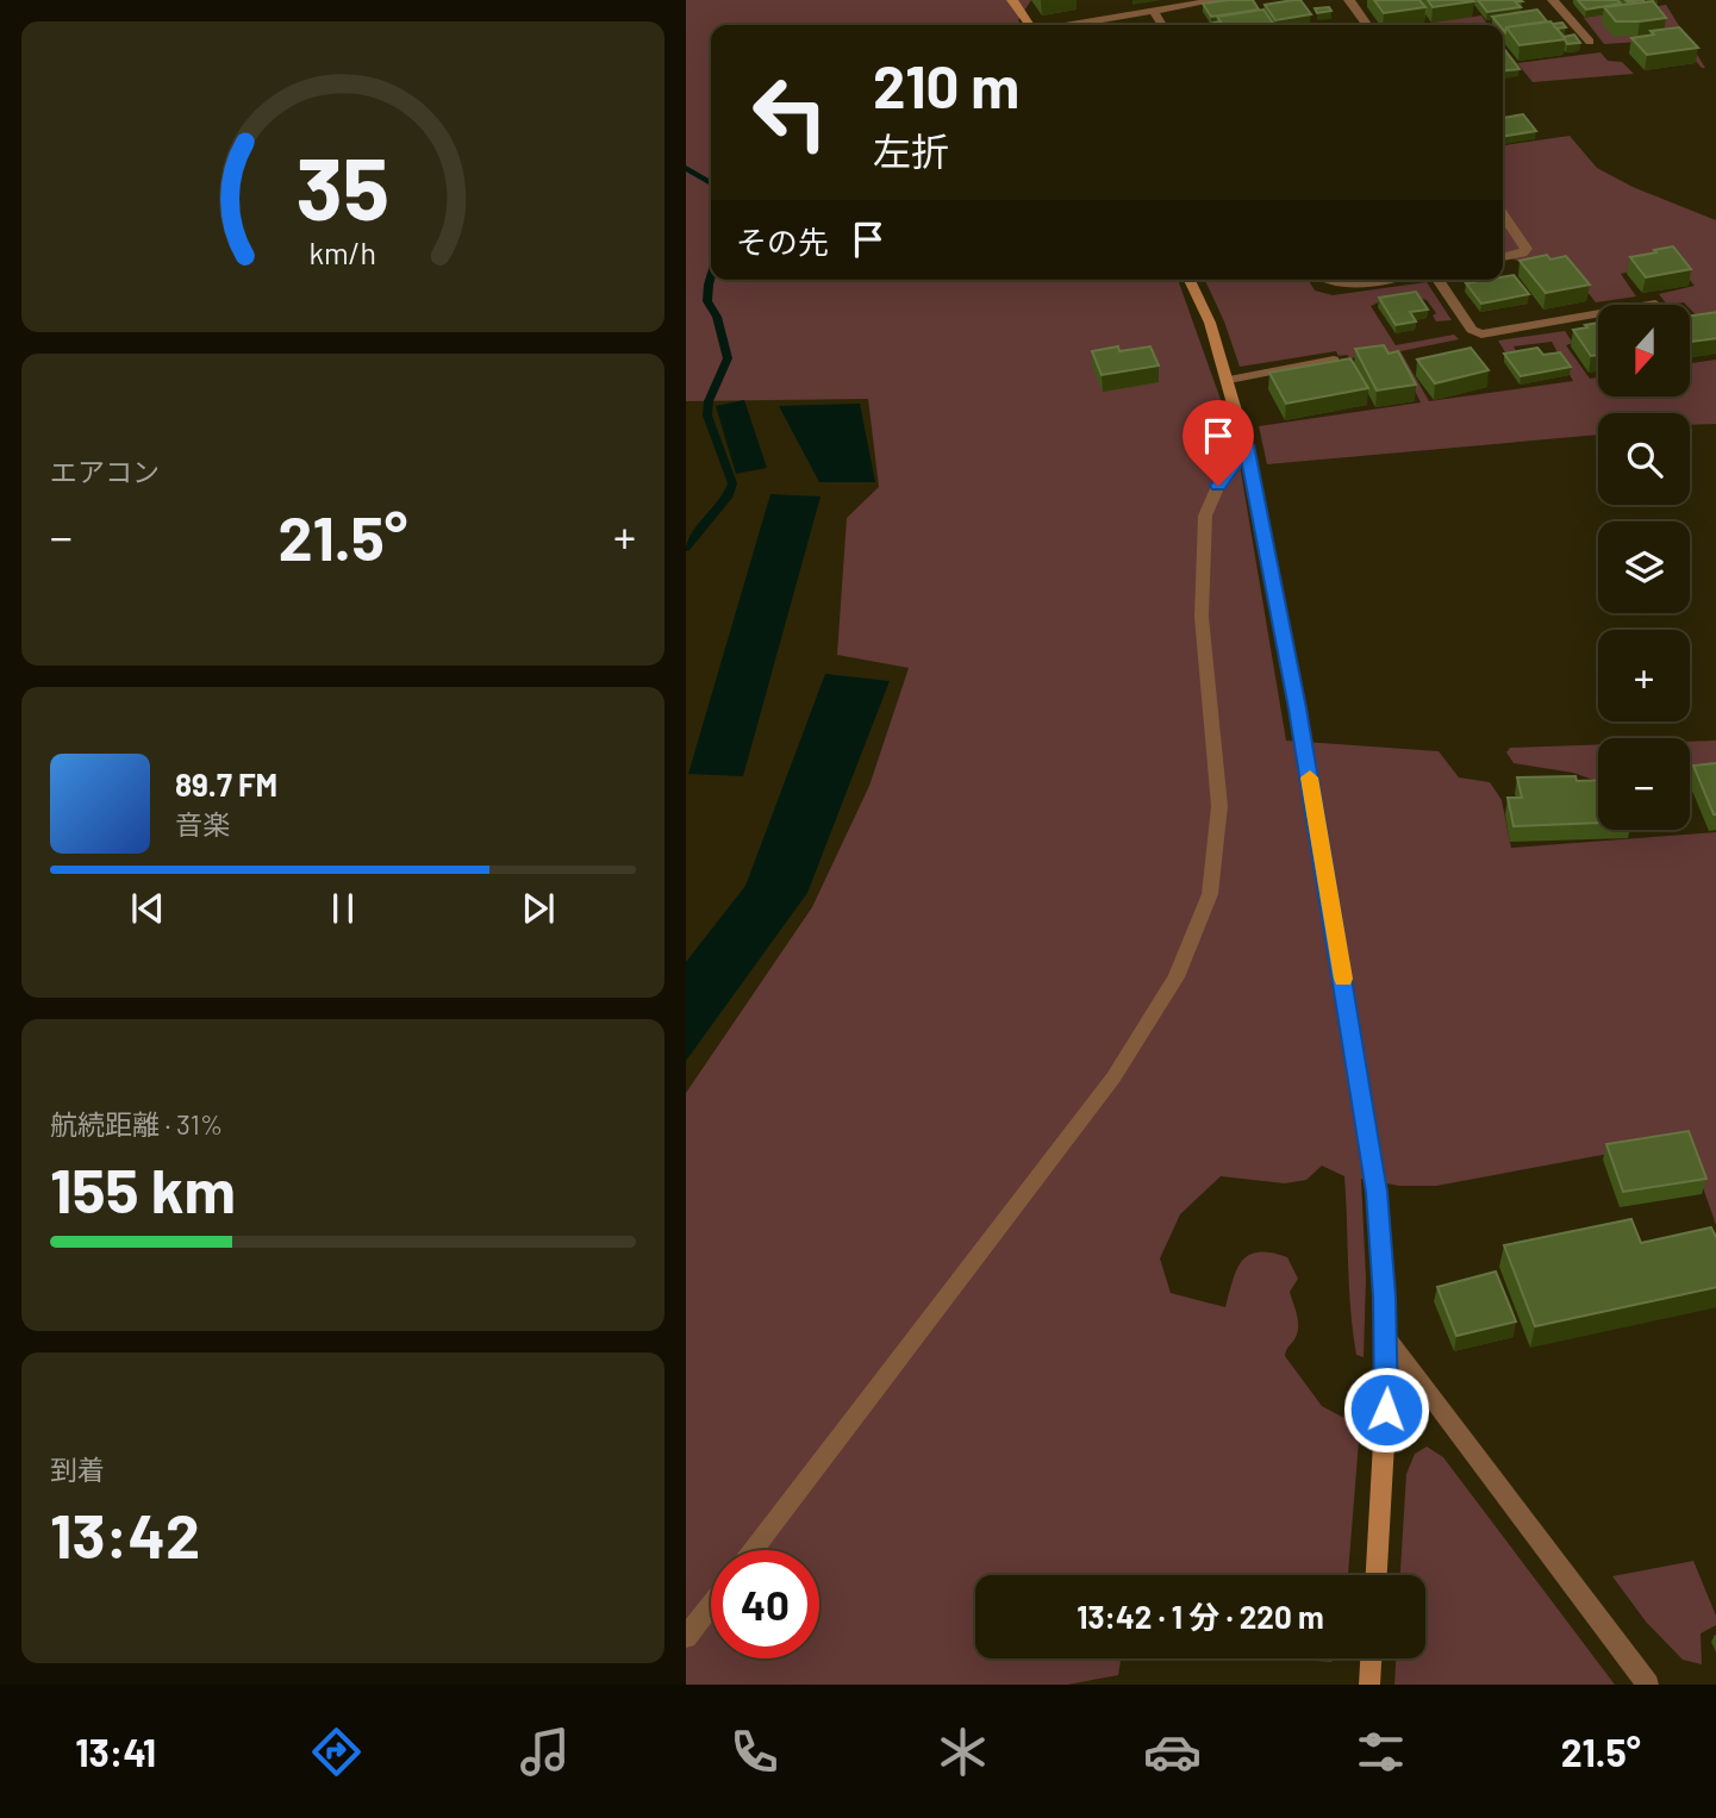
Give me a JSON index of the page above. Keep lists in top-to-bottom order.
{
  "north": "bottom",
  "page": {
    "turn": ["210 m", "左折"],
    "then": "その先",
    "map_buttons": ["+", "−"],
    "tile": [
      "エアコン",
      ["航続距離 · 31%", "155 km"],
      ["到着", "13:42"]
    ],
    "heat": ["−", "21.5°", "+"],
    "song": ["89.7 FM", "音楽"],
    "limit": "40",
    "trip": "13:42 · 1 分 · 220 m",
    "tabs": ["13:41", "21.5°"],
    "gauge": ["35", "km/h"]
  }
}
